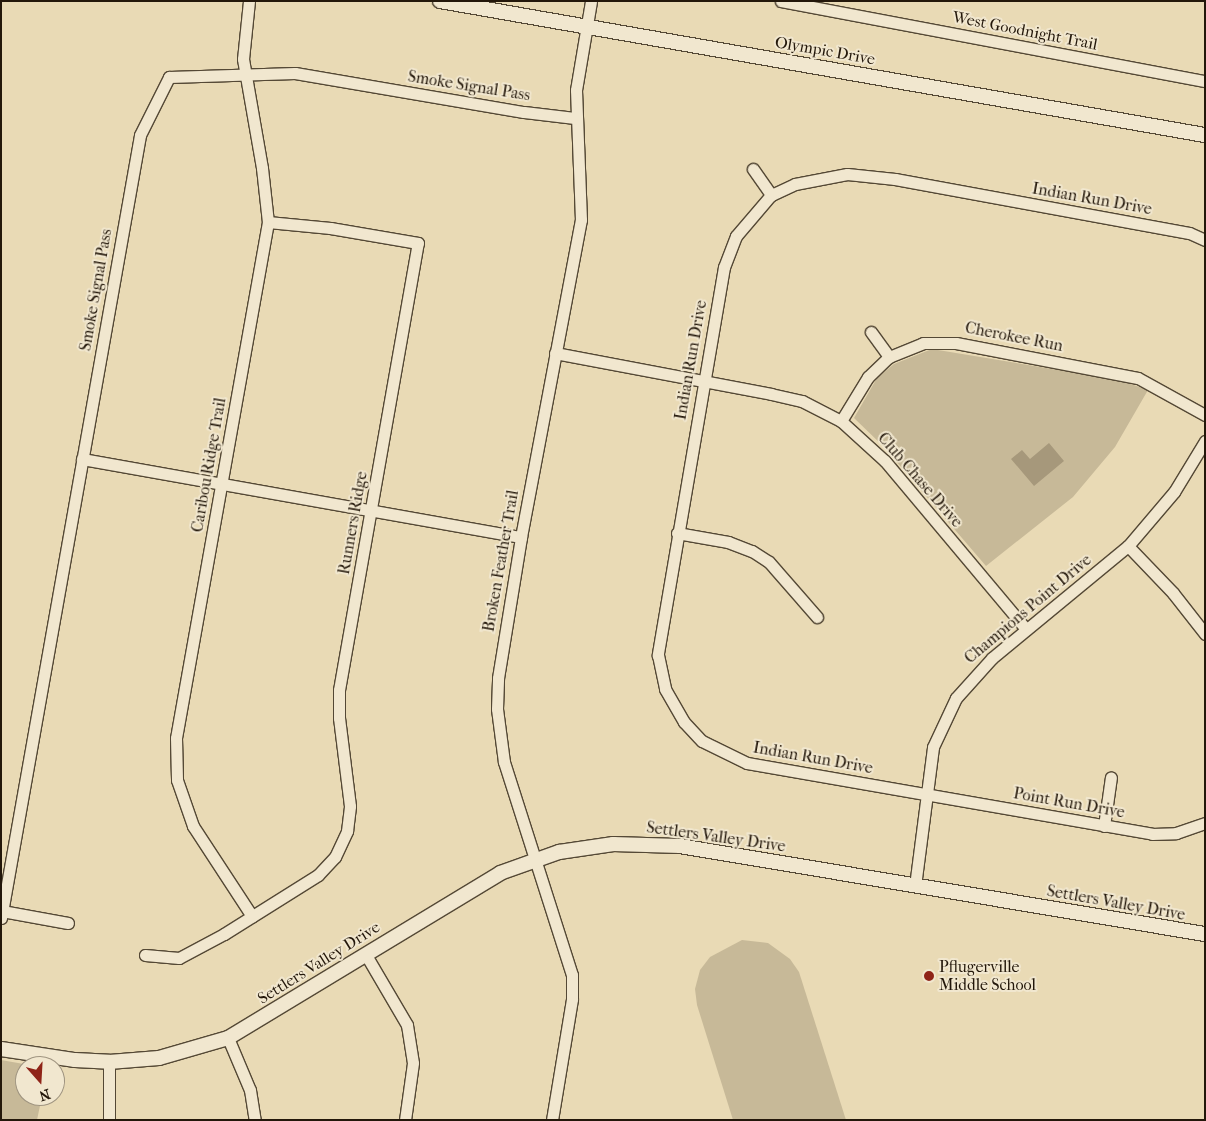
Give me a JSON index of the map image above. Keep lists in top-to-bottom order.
{
  "streets": {
    "street": [
      "West Goodnight Trail",
      "Olympic Drive",
      "Smoke Signal Pass",
      "Indian Run Drive",
      "Cherokee Run",
      "Caribou Ridge Trail",
      "Club Chase Drive",
      "Runners Ridge",
      "Broken Feather Trail",
      "Champions Point Drive",
      "Point Run Drive",
      "Settlers Valley Drive"
    ]
  },
  "crossings": [
    ["Olympic Drive", "Broken Feather Trail"],
    ["Smoke Signal Pass", "Caribou Ridge Trail"],
    ["Smoke Signal Pass", "Broken Feather Trail"],
    ["Indian Run Drive", "Club Chase Drive"],
    ["Indian Run Drive", "Champions Point Drive"],
    ["Indian Run Drive", "Point Run Drive"],
    ["Cherokee Run", "Club Chase Drive"],
    ["Caribou Ridge Trail", "Runners Ridge"],
    ["Club Chase Drive", "Broken Feather Trail"],
    ["Club Chase Drive", "Champions Point Drive"],
    ["Broken Feather Trail", "Settlers Valley Drive"],
    ["Champions Point Drive", "Point Run Drive"],
    ["Champions Point Drive", "Settlers Valley Drive"]
  ],
  "places": ["Pflugerville Middle School"],
  "north": "bottom"
}
